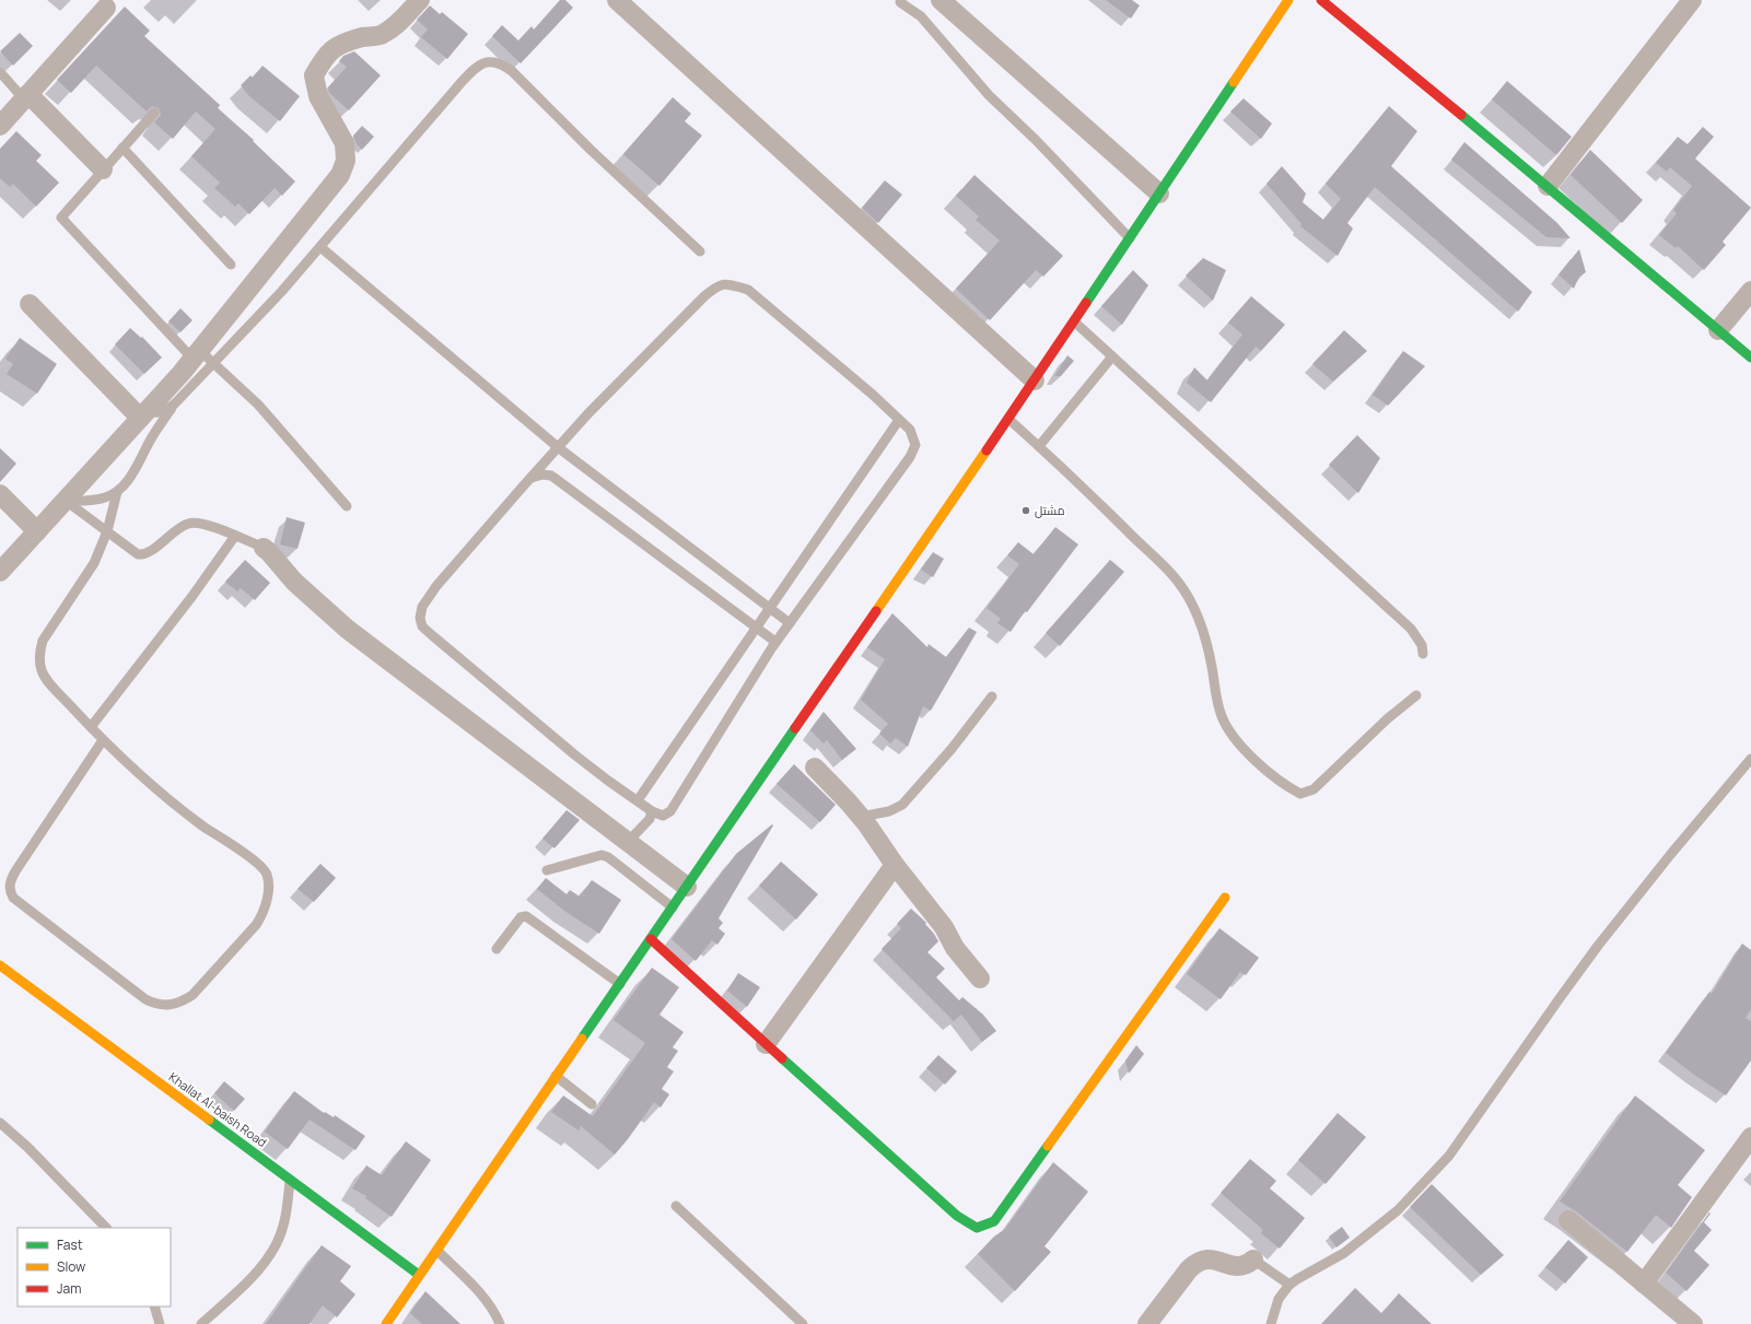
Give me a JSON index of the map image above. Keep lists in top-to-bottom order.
{
  "streets": {
    "street": ["Khallat Al-baish Road"]
  },
  "places": ["مشتل"],
  "legend": ["Fast", "Slow", "Jam"]
}
